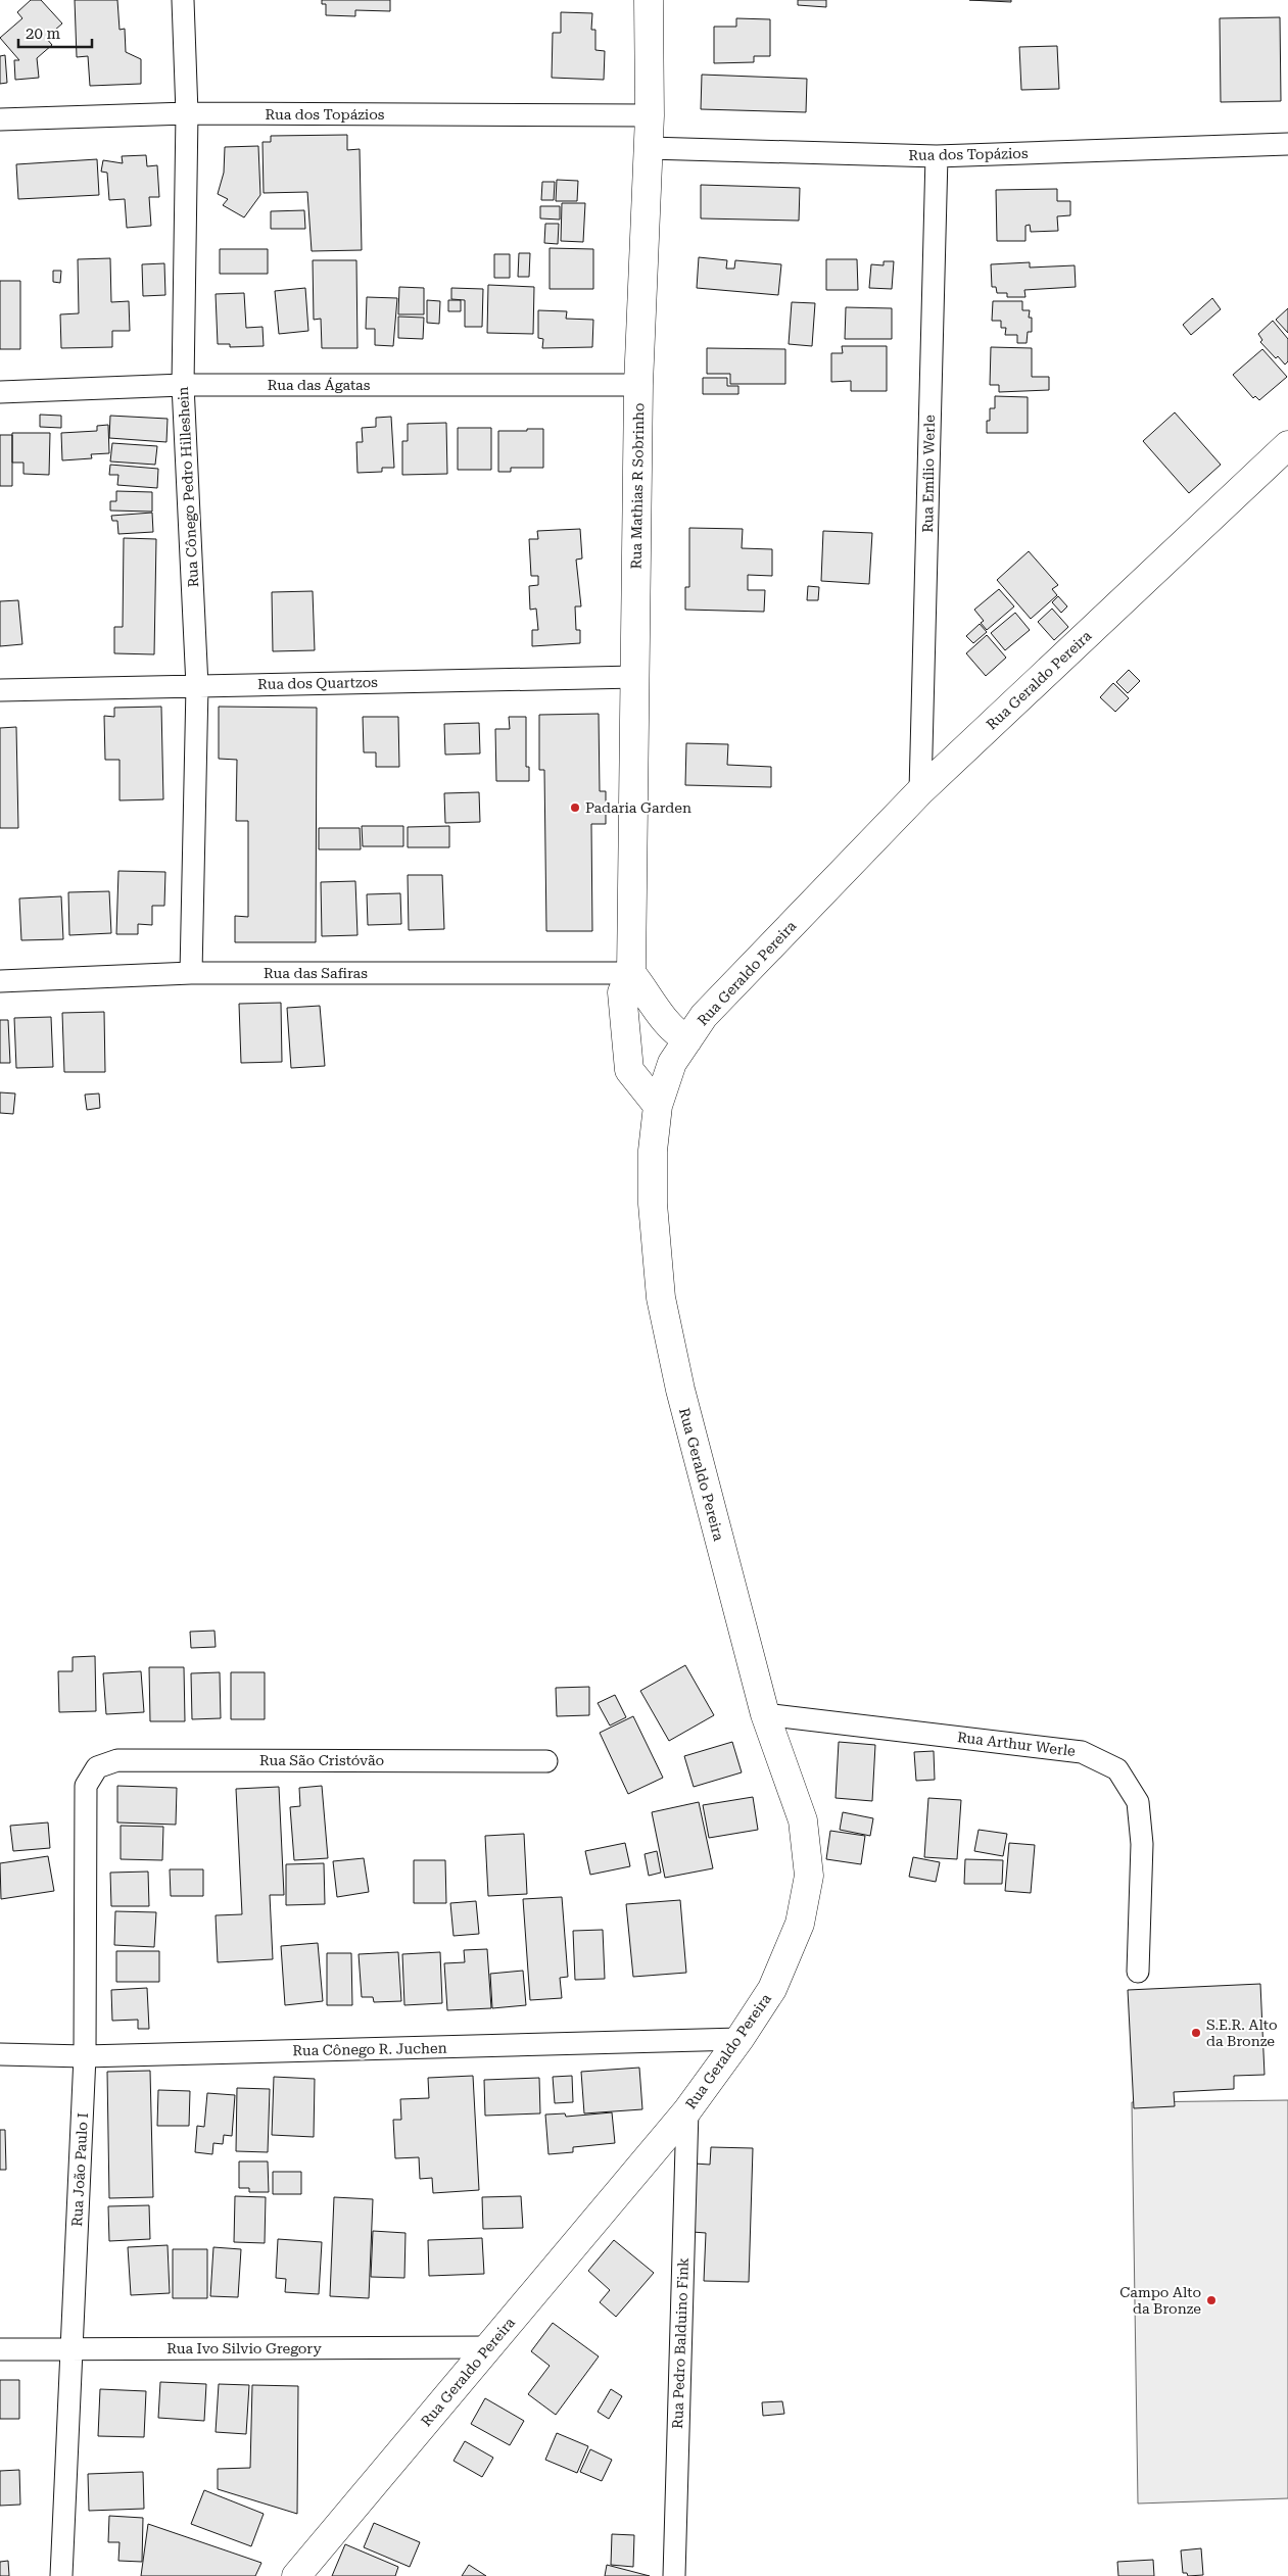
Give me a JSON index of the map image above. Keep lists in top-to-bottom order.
{
  "streets": {
    "main road": ["Rua Mathias R Sobrinho", "Rua Geraldo Pereira"],
    "street": [
      "Rua dos Topázios",
      "Rua das Ágatas",
      "Rua Emílio Werle",
      "Rua Cônego Pedro Hilleshein",
      "Rua dos Quartzos",
      "Rua das Safiras",
      "Rua Arthur Werle",
      "Rua São Cristóvão",
      "Rua Cônego R. Juchen",
      "Rua João Paulo I",
      "Rua Pedro Balduino Fink",
      "Rua Ivo Silvio Gregory"
    ]
  },
  "crossings": [
    ["Rua dos Topázios", "Rua Emílio Werle"],
    ["Rua dos Topázios", "Rua Mathias R Sobrinho"],
    ["Rua dos Topázios", "Rua Cônego Pedro Hilleshein"],
    ["Rua das Ágatas", "Rua Mathias R Sobrinho"],
    ["Rua das Ágatas", "Rua Cônego Pedro Hilleshein"],
    ["Rua Emílio Werle", "Rua Geraldo Pereira"],
    ["Rua Mathias R Sobrinho", "Rua Geraldo Pereira"],
    ["Rua Mathias R Sobrinho", "Rua dos Quartzos"],
    ["Rua Mathias R Sobrinho", "Rua das Safiras"],
    ["Rua Cônego Pedro Hilleshein", "Rua dos Quartzos"],
    ["Rua Cônego Pedro Hilleshein", "Rua das Safiras"],
    ["Rua Geraldo Pereira", "Rua Arthur Werle"],
    ["Rua Geraldo Pereira", "Rua Cônego R. Juchen"],
    ["Rua Geraldo Pereira", "Rua Pedro Balduino Fink"],
    ["Rua Geraldo Pereira", "Rua Ivo Silvio Gregory"],
    ["Rua São Cristóvão", "Rua João Paulo I"],
    ["Rua Cônego R. Juchen", "Rua João Paulo I"],
    ["Rua João Paulo I", "Rua Ivo Silvio Gregory"]
  ],
  "places": ["Padaria Garden", "S.E.R. Alto da Bronze", "Campo Alto da Bronze"],
  "scale_bar": "20 m"
}
